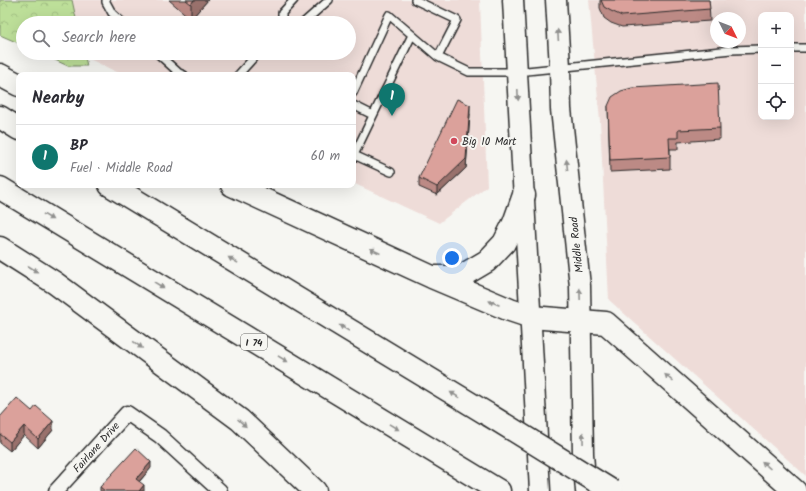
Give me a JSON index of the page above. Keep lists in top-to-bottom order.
{
  "streets": {
    "highway": ["I 74"],
    "main road": ["Middle Road"],
    "street": ["Fairlane Drive"]
  },
  "places": ["Big 10 Mart"],
  "north": "bottom right",
  "page": {
    "map_buttons": ["+", "−"],
    "search": "Search here",
    "heading": "Nearby",
    "pins": "1",
    "list": [
      {
        "mark": "1",
        "name": "BP",
        "note": "Fuel · Middle Road",
        "value": "60 m"
      }
    ]
  }
}
